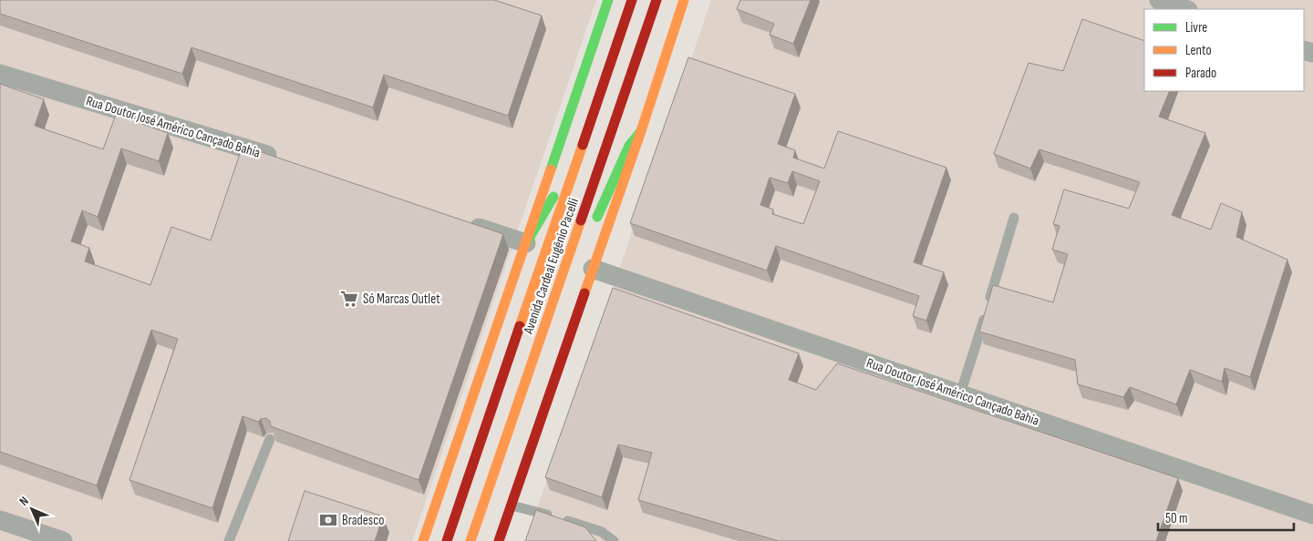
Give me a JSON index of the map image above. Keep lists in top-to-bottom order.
{
  "streets": {
    "main road": ["Avenida Cardeal Eugênio Pacelli"],
    "street": ["Rua Doutor José Américo Cançado Bahia"]
  },
  "places": {
    "supermarket": ["Só Marcas Outlet"],
    "bank": ["Bradesco"]
  },
  "legend": ["Livre", "Lento", "Parado"],
  "scale_bar": "50 m",
  "north": "top left"
}
